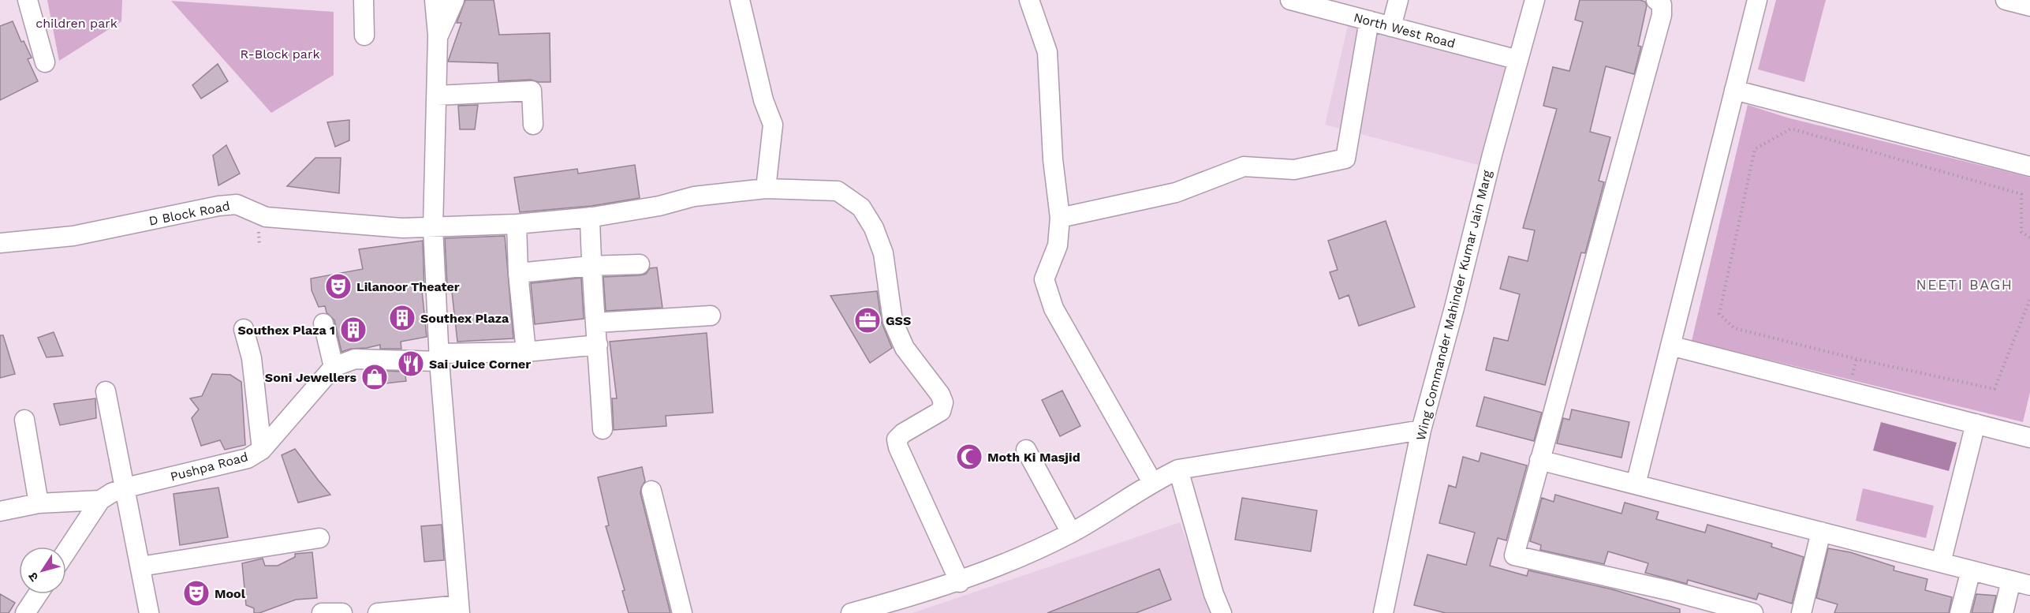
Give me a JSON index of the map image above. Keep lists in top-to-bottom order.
{
  "streets": {
    "street": [
      "North West Road",
      "D Block Road",
      "Wing Commander Mahinder Kumar Jain Marg",
      "Pushpa Road"
    ]
  },
  "crossings": [
    ["North West Road", "Wing Commander Mahinder Kumar Jain Marg"]
  ],
  "districts": ["NEETI BAGH"],
  "parks": ["children park", "R-Block park"],
  "places": {
    "theatre": ["Lilanoor Theater", "Mool"],
    "building": ["Southex Plaza", "Southex Plaza 1"],
    "office": ["GSS"],
    "restaurant": ["Sai Juice Corner"],
    "shop": ["Soni Jewellers"],
    "mosque": ["Moth Ki Masjid"]
  },
  "north": "bottom left"
}
